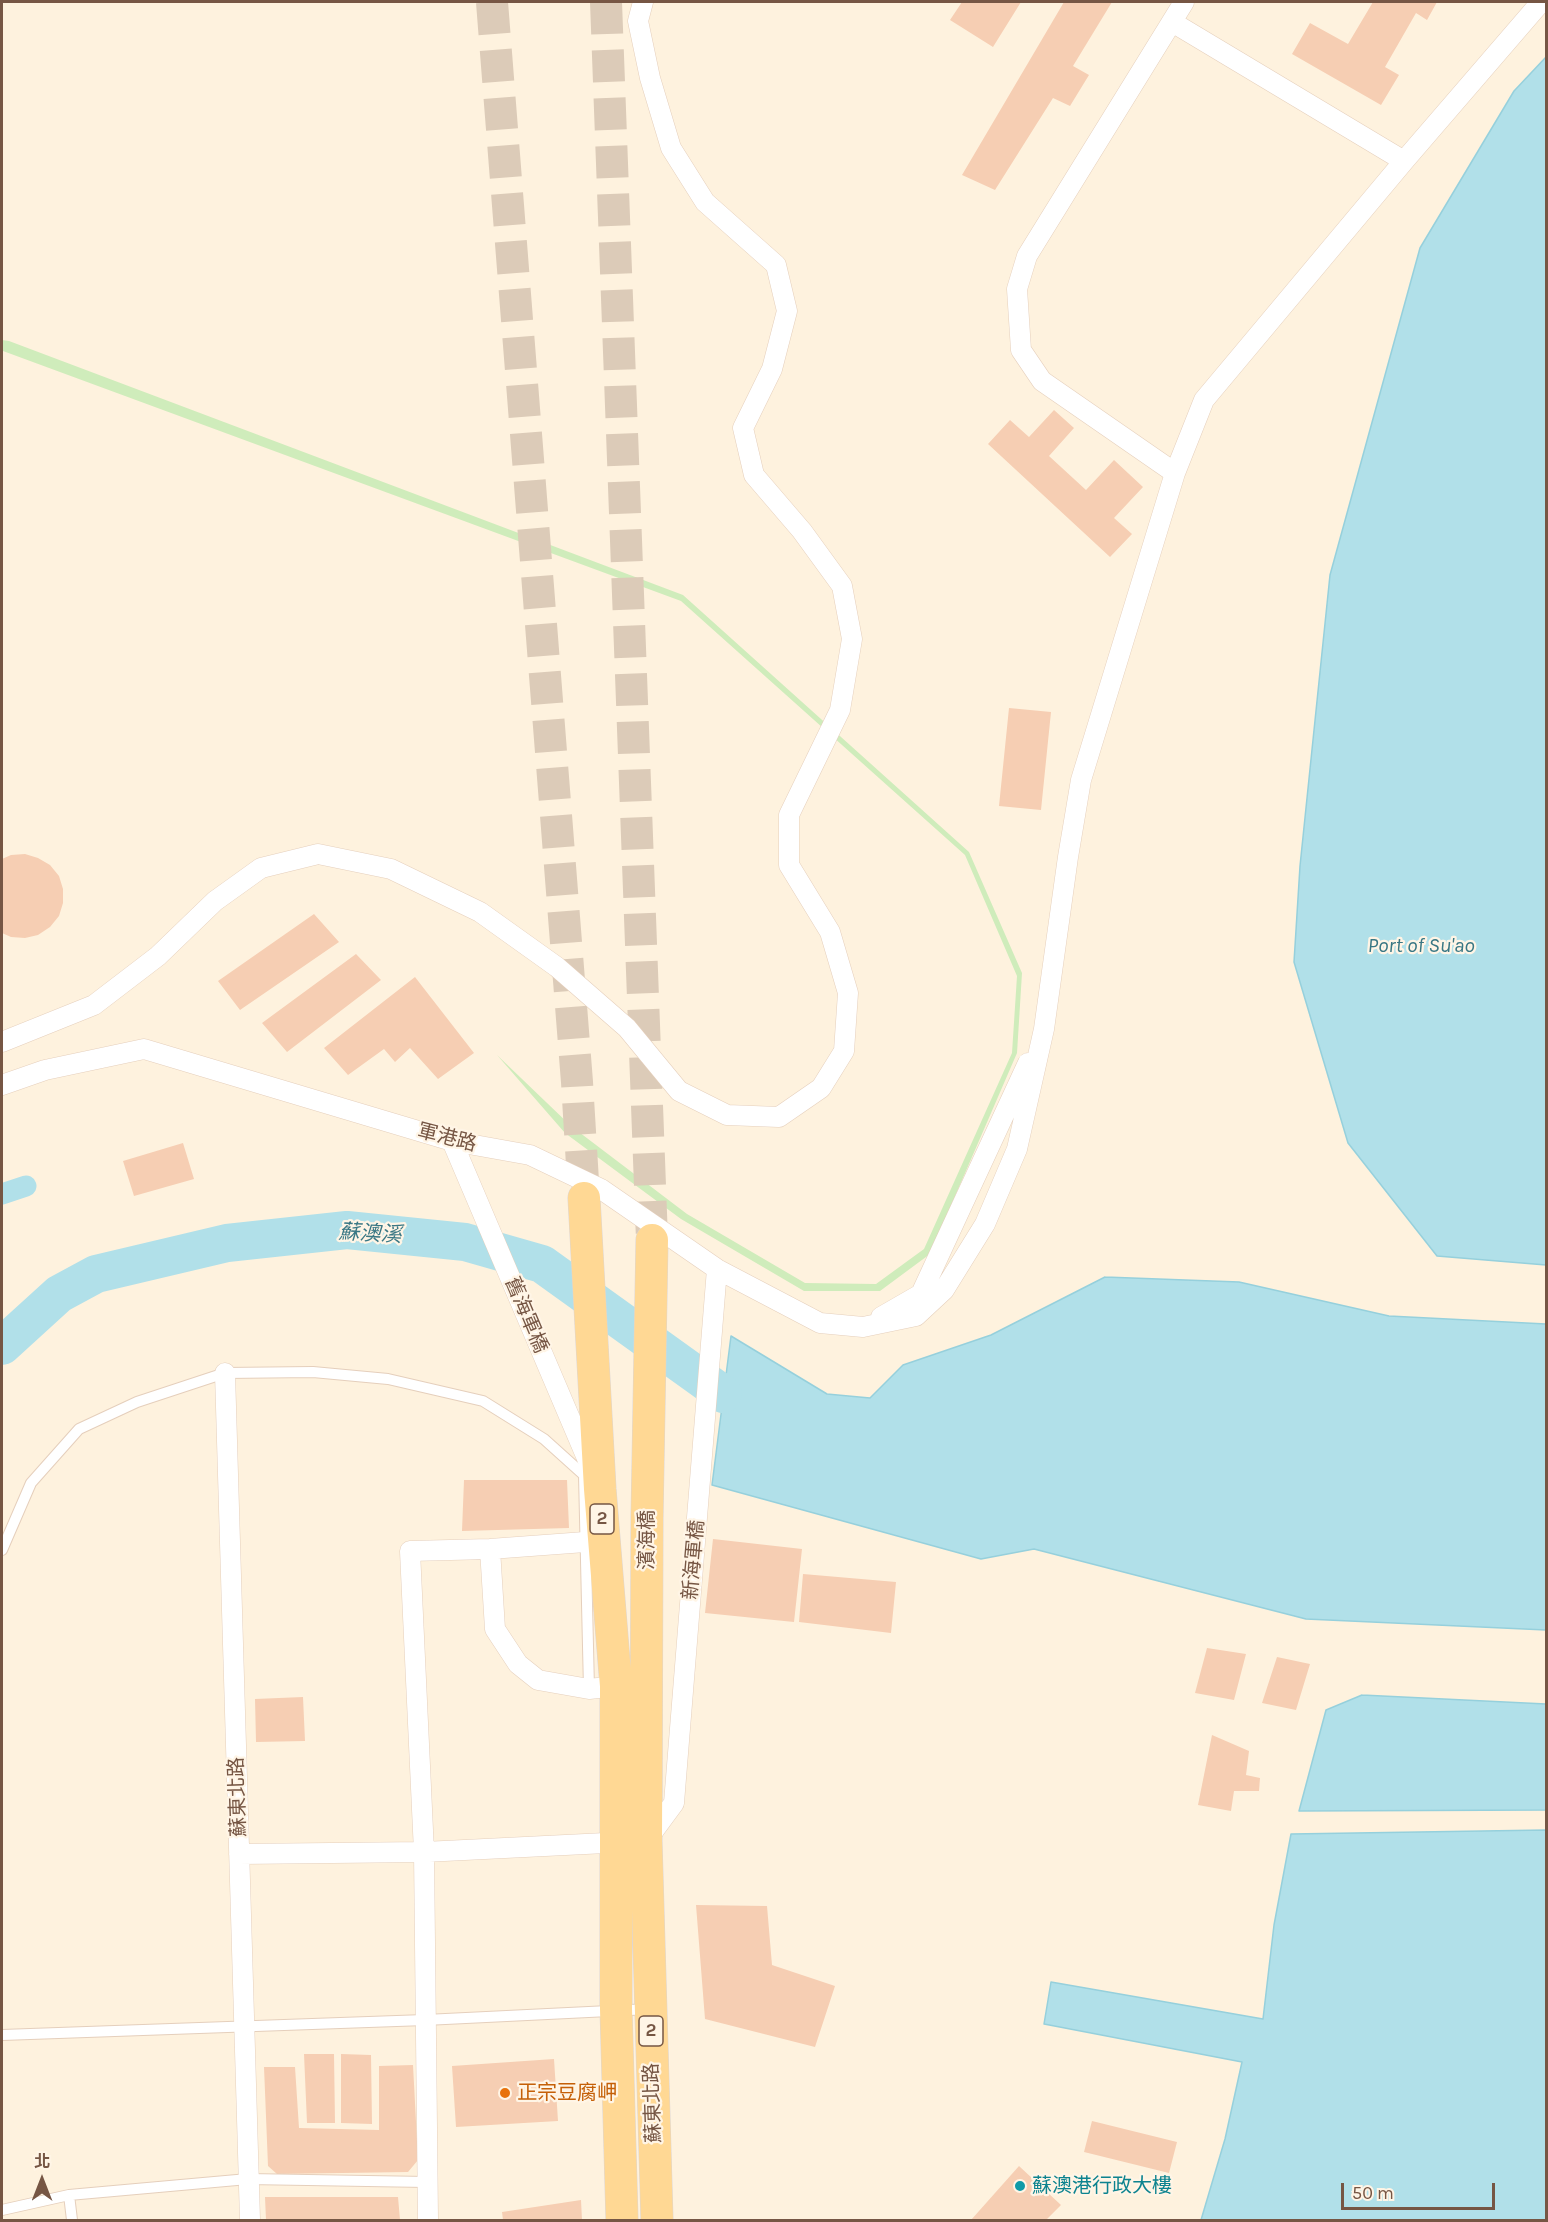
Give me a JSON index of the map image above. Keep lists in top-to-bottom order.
{
  "streets": {
    "main road": ["2", "濱海橋", "蘇東北路"],
    "street": ["軍港路", "舊海軍橋", "新海軍橋"]
  },
  "crossings": [
    ["軍港路", "舊海軍橋"],
    ["軍港路", "新海軍橋"],
    ["舊海軍橋", "2"],
    ["2", "濱海橋"],
    ["2", "新海軍橋"],
    ["2", "蘇東北路"],
    ["濱海橋", "新海軍橋"],
    ["濱海橋", "蘇東北路"],
    ["新海軍橋", "蘇東北路"]
  ],
  "water": ["Port of Su'ao", "蘇澳溪"],
  "places": ["正宗豆腐岬", "蘇澳港行政大樓"],
  "scale_bar": "50 m",
  "north": "top"
}
